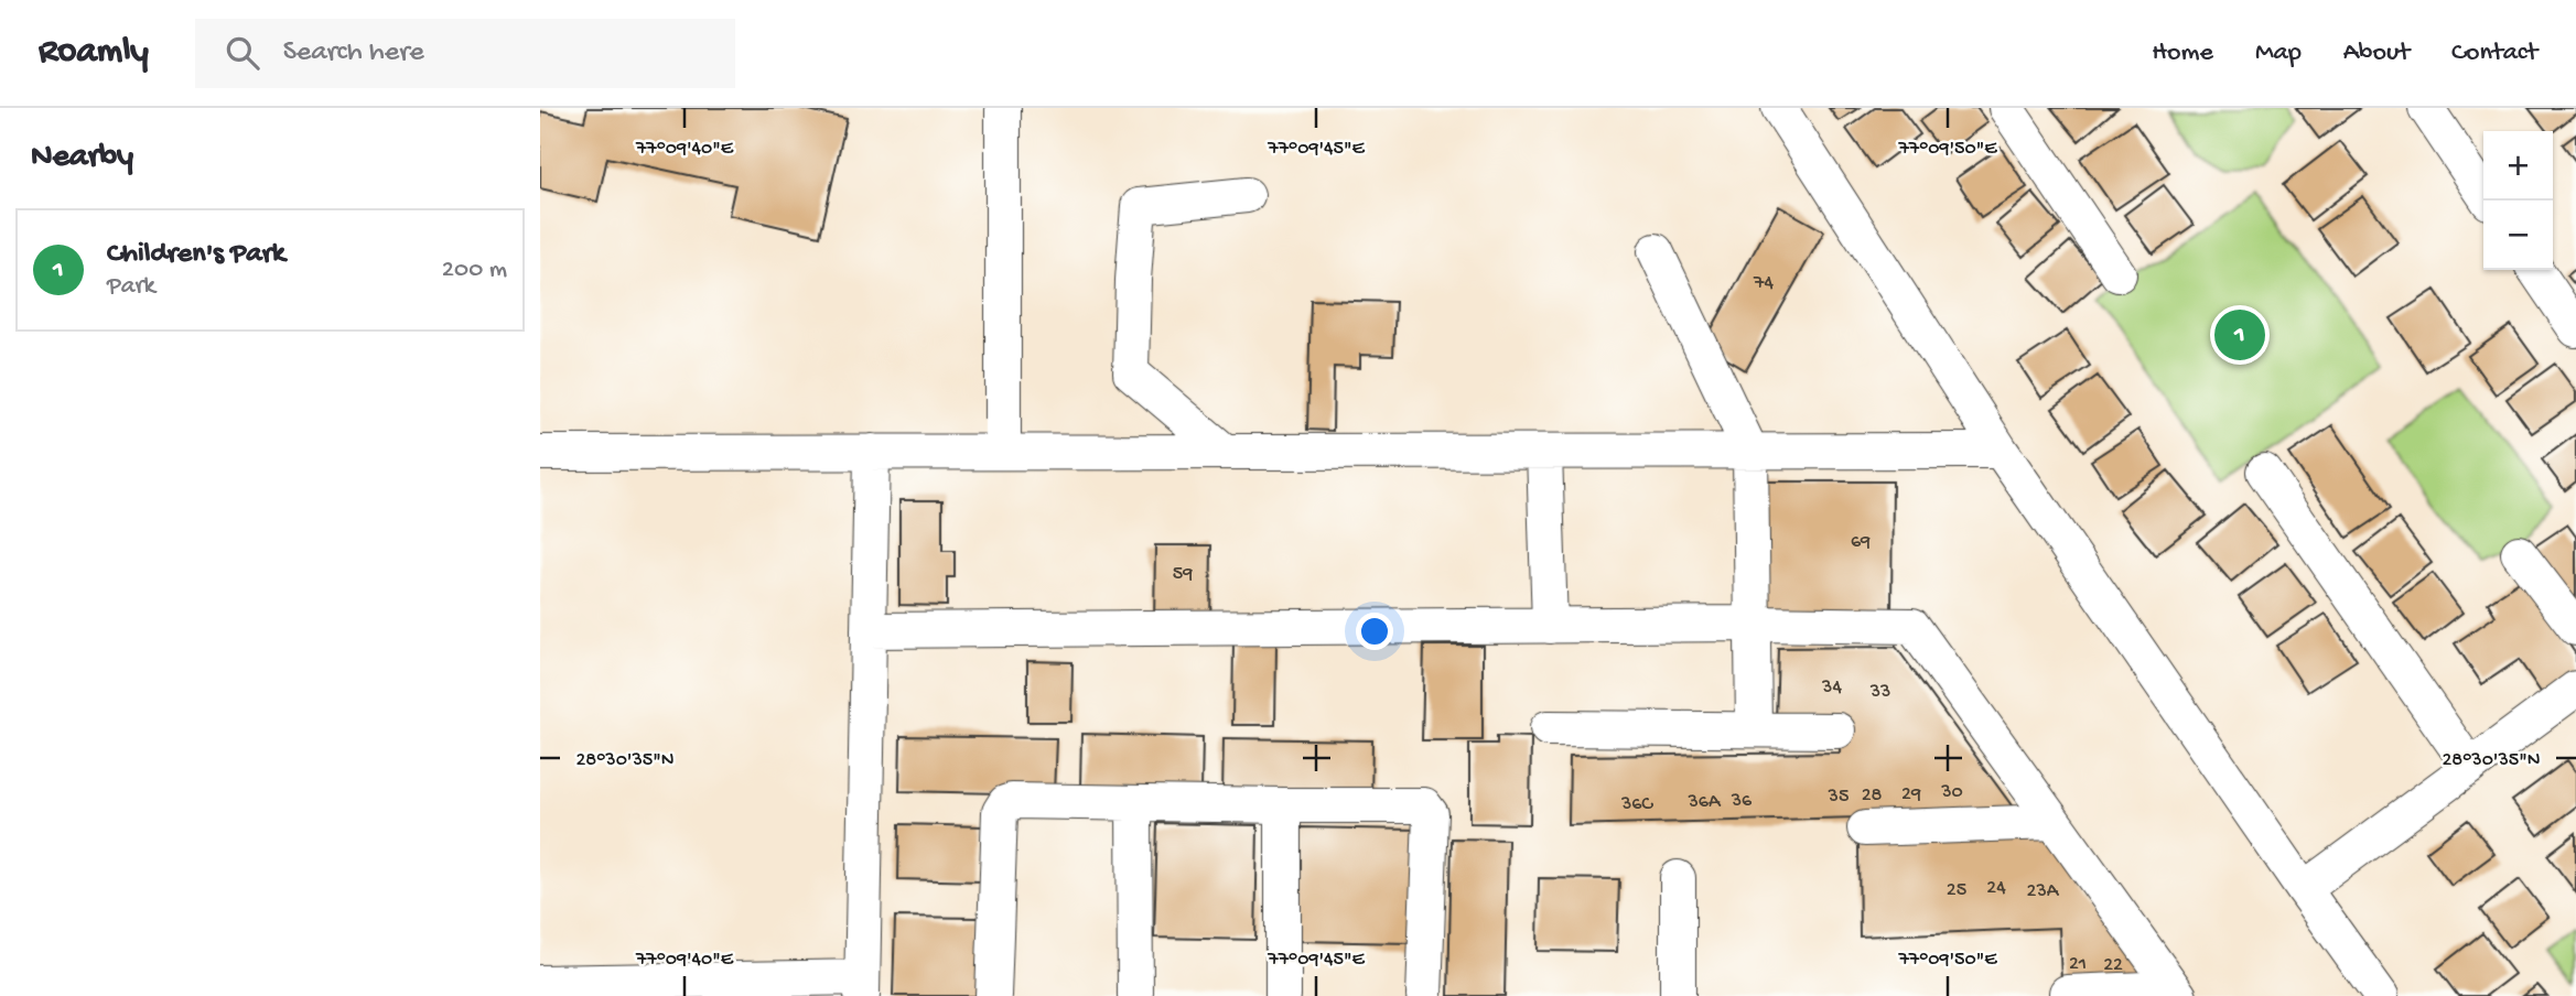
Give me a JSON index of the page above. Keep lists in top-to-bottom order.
{
  "house_numbers": [
    "74",
    "69",
    "59",
    "34",
    "33",
    "30",
    "29",
    "28",
    "35",
    "36",
    "36A",
    "36C",
    "24",
    "25",
    "23A",
    "21",
    "22"
  ],
  "page": {
    "header": "Roamly",
    "search": "Search here",
    "nav": [
      "Home",
      "Map",
      "About",
      "Contact"
    ],
    "heading": "Nearby",
    "map_buttons": ["+", "−"],
    "list": [
      {
        "mark": "1",
        "name": "Children's Park",
        "note": "Park",
        "value": "200 m"
      }
    ],
    "pins": "1"
  },
  "coordinates": [
    "77°09'40\"E",
    "77°09'45\"E",
    "77°09'50\"E",
    "28°30'35\"N"
  ]
}
